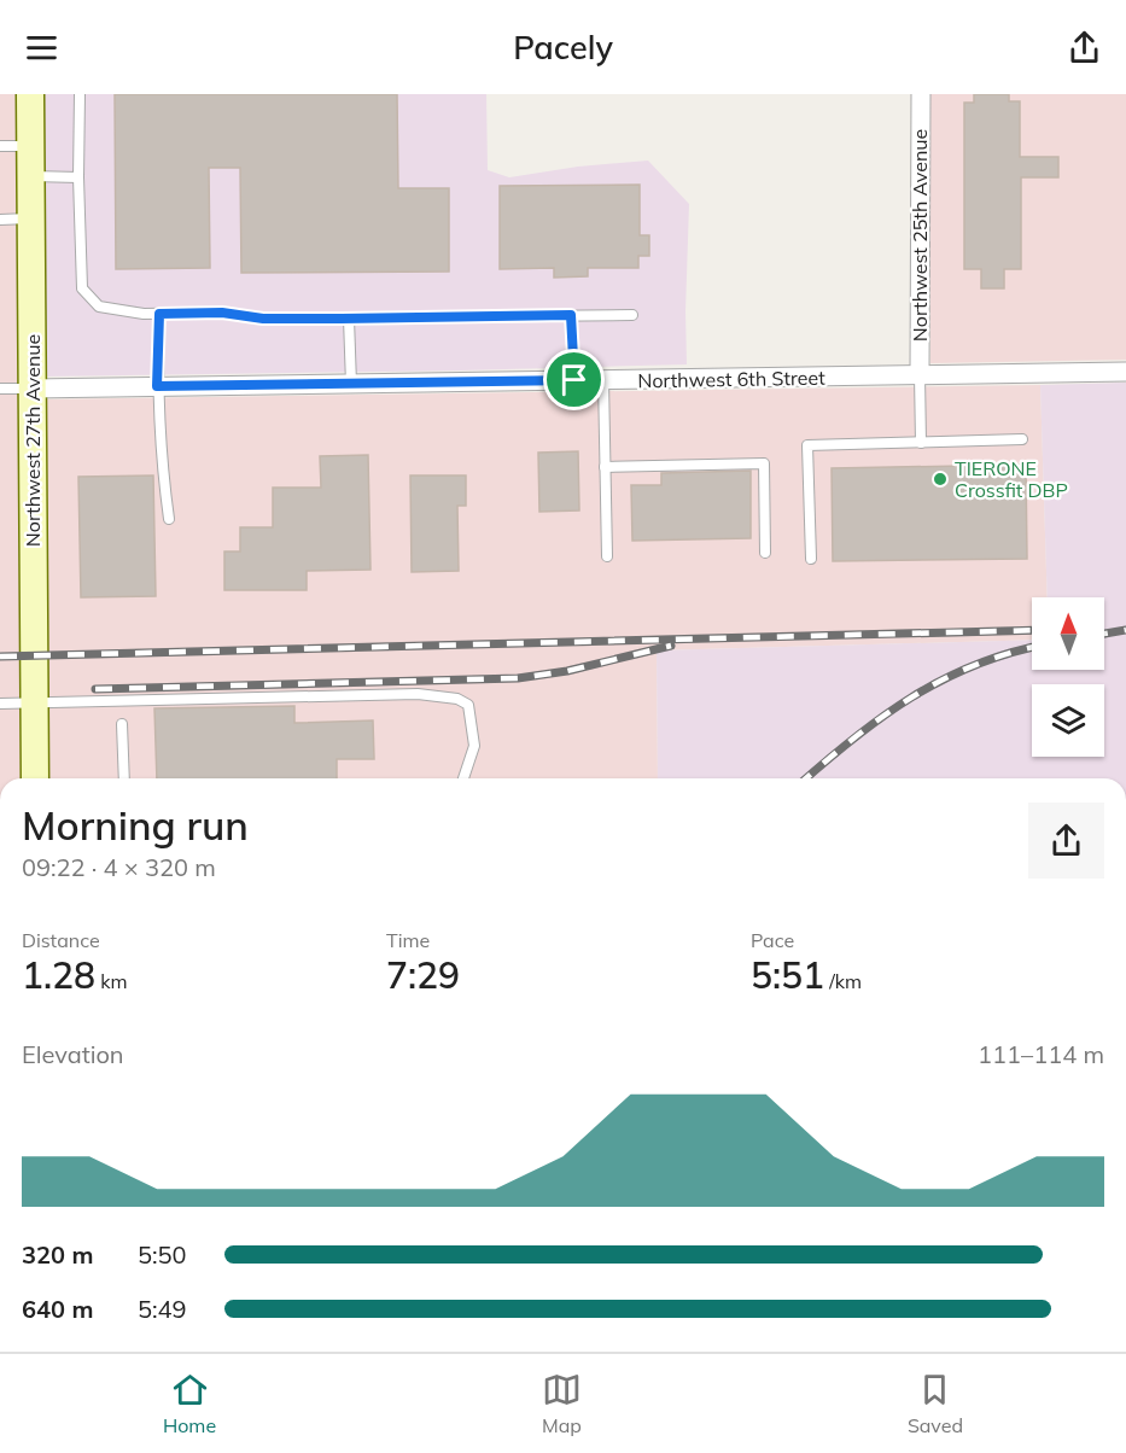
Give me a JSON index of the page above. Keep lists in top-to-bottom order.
{
  "streets": {
    "main road": ["Northwest 27th Avenue"],
    "street": ["Northwest 25th Avenue", "Northwest 6th Street"]
  },
  "crossings": [
    ["Northwest 25th Avenue", "Northwest 6th Street"],
    ["Northwest 6th Street", "Northwest 27th Avenue"]
  ],
  "places": ["TIERONE Crossfit DBP"],
  "north": "top",
  "page": {
    "header": "Pacely",
    "heading": ["Morning run", "09:22 · 4 × 320 m"],
    "stats": [
      ["Distance", "1.28 km"],
      ["Time", "7:29"],
      ["Pace", "5:51 /km"]
    ],
    "chart": ["Elevation", "111–114 m"],
    "list": [
      {
        "name": "320 m",
        "note": "5:50"
      },
      {
        "name": "640 m",
        "note": "5:49"
      }
    ],
    "tabs": ["Home", "Map", "Saved"]
  }
}
